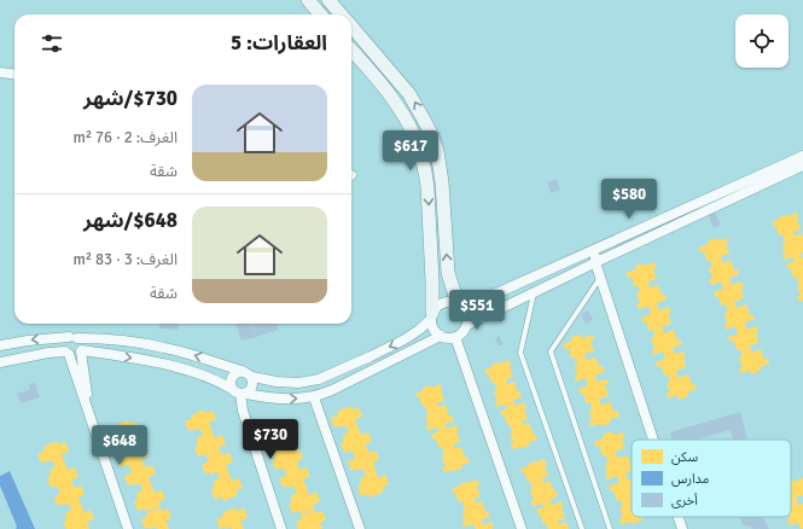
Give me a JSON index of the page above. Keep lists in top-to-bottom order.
{
  "legend": ["سكن", "مدارس", "أخرى"],
  "page": {
    "heading": "العقارات: 5",
    "list": [
      {
        "name": "$730/شهر",
        "note": "الغرف: 2 · 76 m² · شقة"
      },
      {
        "name": "$648/شهر",
        "note": "الغرف: 3 · 83 m² · شقة"
      }
    ],
    "price": [
      "$617",
      "$580",
      "$551",
      "$730",
      "$648"
    ]
  }
}
